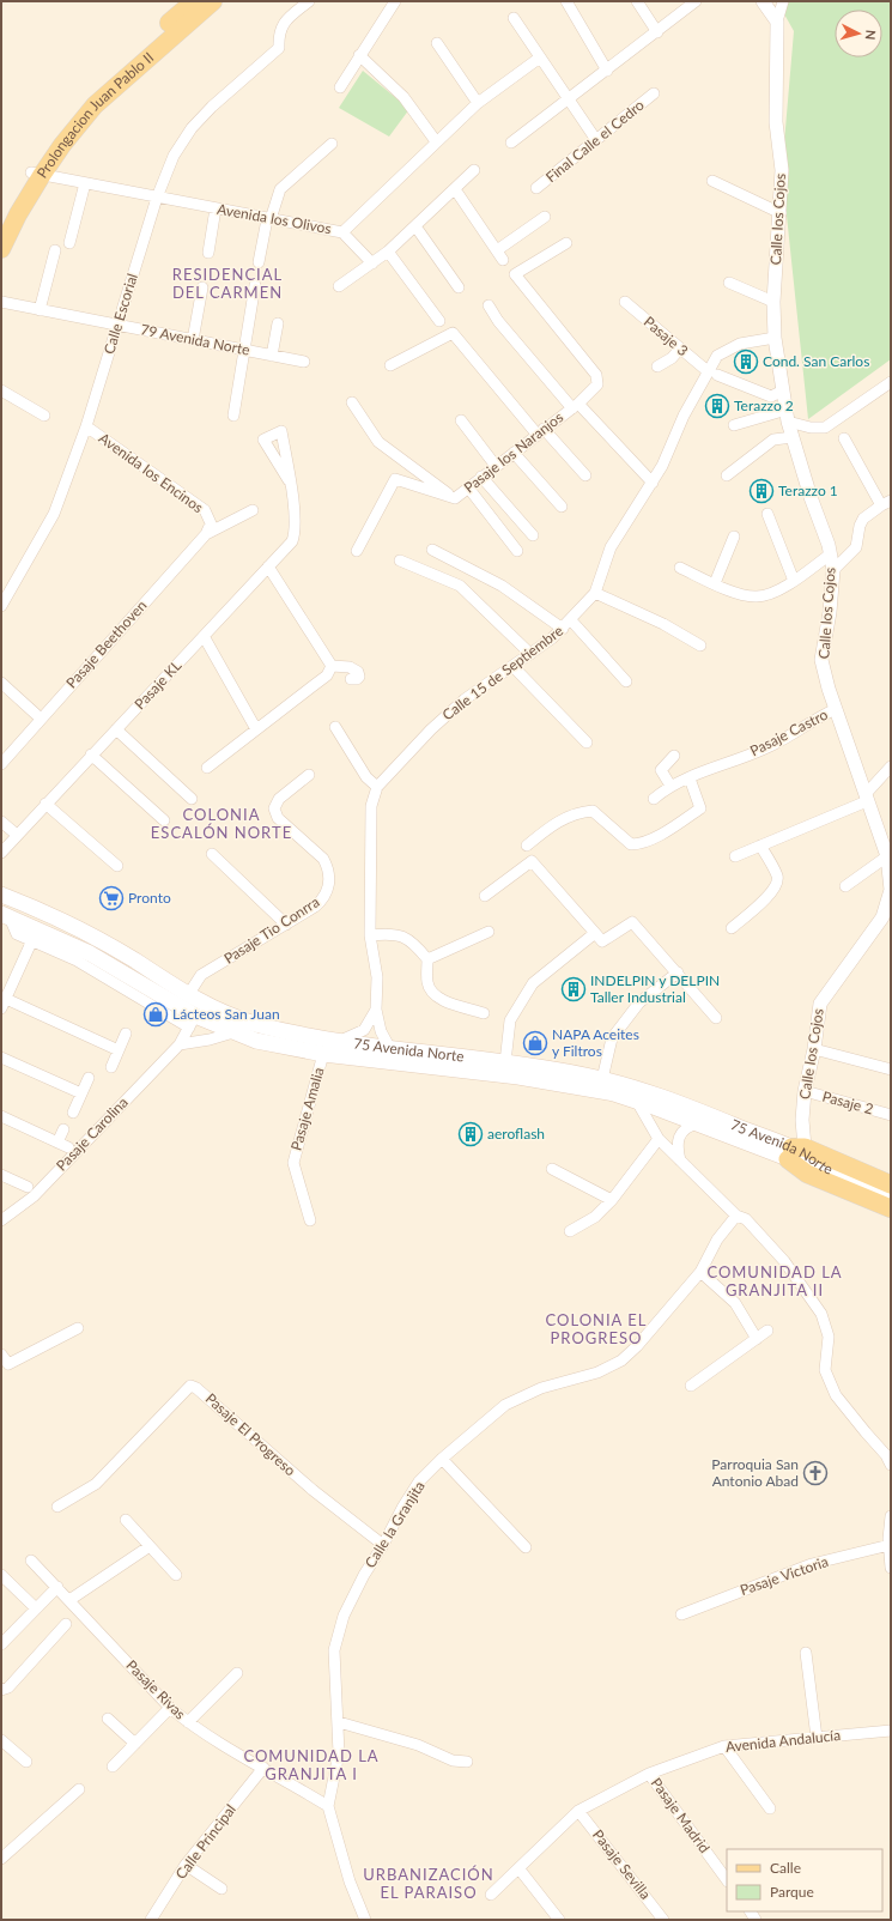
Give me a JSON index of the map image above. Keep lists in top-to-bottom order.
{
  "streets": {
    "main road": ["Prolongacion Juan Pablo II", "75 Avenida Norte"],
    "street": [
      "Final Calle el Cedro",
      "Avenida los Olivos",
      "Calle los Cojos",
      "Calle Escorial",
      "Pasaje 3",
      "79 Avenida Norte",
      "Pasaje los Naranjos",
      "Avenida los Encinos",
      "Pasaje Beethoven",
      "Calle 15 de Septiembre",
      "Pasaje KL",
      "Pasaje Castro",
      "Pasaje Tio Conrra",
      "Pasaje 2",
      "Pasaje Amalia",
      "Pasaje Carolina",
      "Pasaje El Progreso",
      "Calle la Granjita",
      "Pasaje Victoria",
      "Pasaje Rivas",
      "Avenida Andalucía",
      "Pasaje Madrid",
      "Calle Principal",
      "Pasaje Sevilla"
    ]
  },
  "crossings": [
    ["Prolongacion Juan Pablo II", "Avenida los Olivos"],
    ["Avenida los Olivos", "Calle Escorial"],
    ["Calle los Cojos", "Pasaje 3"],
    ["Calle los Cojos", "Calle 15 de Septiembre"],
    ["Calle los Cojos", "Pasaje Castro"],
    ["Calle los Cojos", "75 Avenida Norte"],
    ["Calle los Cojos", "Pasaje 2"],
    ["Calle Escorial", "79 Avenida Norte"],
    ["Calle Escorial", "Avenida los Encinos"],
    ["Pasaje 3", "Calle 15 de Septiembre"],
    ["Pasaje los Naranjos", "Calle 15 de Septiembre"],
    ["Avenida los Encinos", "Pasaje Beethoven"],
    ["Calle 15 de Septiembre", "75 Avenida Norte"],
    ["Pasaje Tio Conrra", "75 Avenida Norte"],
    ["75 Avenida Norte", "Pasaje Amalia"],
    ["75 Avenida Norte", "Pasaje Carolina"],
    ["Pasaje El Progreso", "Calle la Granjita"],
    ["Calle la Granjita", "Pasaje Rivas"],
    ["Pasaje Rivas", "Calle Principal"],
    ["Avenida Andalucía", "Pasaje Madrid"],
    ["Avenida Andalucía", "Pasaje Sevilla"]
  ],
  "districts": [
    "RESIDENCIAL DEL CARMEN",
    "COLONIA ESCALÓN NORTE",
    "COMUNIDAD LA GRANJITA II",
    "COLONIA EL PROGRESO",
    "COMUNIDAD LA GRANJITA I",
    "URBANIZACIÓN EL PARAISO"
  ],
  "places": {
    "building": [
      "Cond. San Carlos",
      "Terazzo 2",
      "Terazzo 1",
      "INDELPIN y DELPIN Taller Industrial",
      "aeroflash"
    ],
    "supermarket": ["Pronto"],
    "shop": ["Lácteos San Juan", "NAPA Aceites y Filtros"],
    "church": ["Parroquia San Antonio Abad"]
  },
  "legend": ["Calle", "Parque"],
  "north": "right"
}
